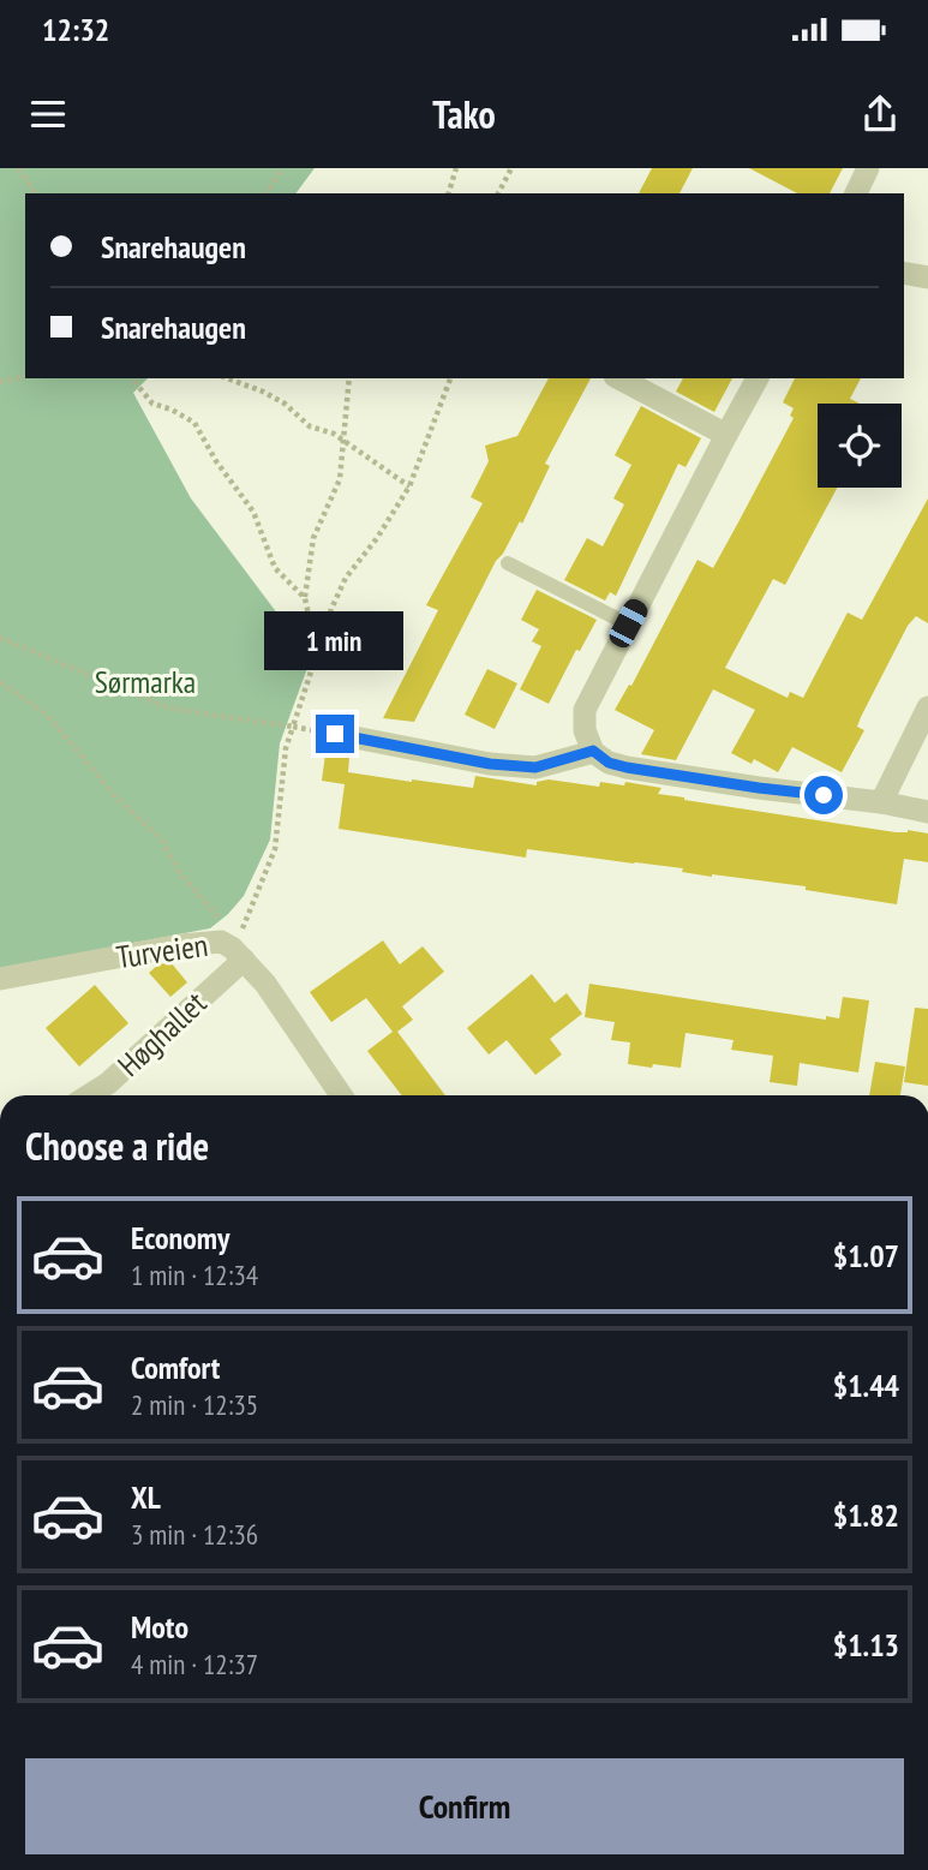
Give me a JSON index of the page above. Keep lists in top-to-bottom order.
{
  "streets": {
    "street": ["Turveien", "Høghallet"]
  },
  "crossings": [
    ["Turveien", "Høghallet"]
  ],
  "parks": ["Sørmarka"],
  "page": {
    "status": "12:32",
    "header": "Tako",
    "banner": ["Snarehaugen", "Snarehaugen"],
    "bubble": "1 min",
    "heading": "Choose a ride",
    "list": [
      {
        "name": "Economy",
        "note": "1 min · 12:34",
        "value": "$1.07"
      },
      {
        "name": "Comfort",
        "note": "2 min · 12:35",
        "value": "$1.44"
      },
      {
        "name": "XL",
        "note": "3 min · 12:36",
        "value": "$1.82"
      },
      {
        "name": "Moto",
        "note": "4 min · 12:37",
        "value": "$1.13"
      }
    ],
    "buttons": "Confirm"
  }
}
